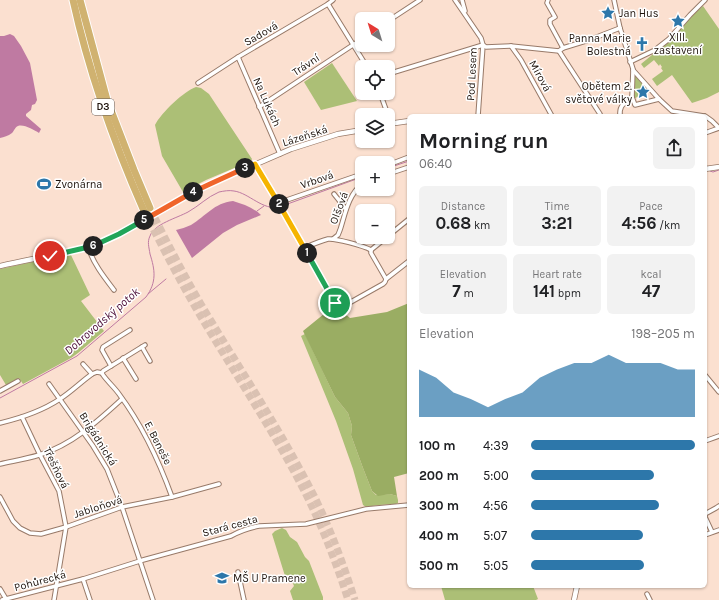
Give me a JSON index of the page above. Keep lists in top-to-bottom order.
{
  "streets": {
    "highway": ["D3"],
    "street": [
      "Sadová",
      "Trávní",
      "Pod Lesem",
      "Mírová",
      "Na Lukách",
      "Lázeňská",
      "Vrbová",
      "Olšová",
      "Brigádnická",
      "E. Beneše",
      "Třešňová",
      "Jabloňová",
      "Stará cesta",
      "Pohůrecká"
    ]
  },
  "crossings": [
    ["Sadová", "Na Lukách"],
    ["Trávní", "Na Lukách"],
    ["Na Lukách", "Lázeňská"],
    ["Brigádnická", "Jabloňová"],
    ["Brigádnická", "Stará cesta"],
    ["E. Beneše", "Jabloňová"],
    ["Třešňová", "Jabloňová"],
    ["Třešňová", "Pohůrecká"],
    ["Stará cesta", "Pohůrecká"]
  ],
  "water": ["Dobrovodský potok"],
  "places": {
    "place": ["Jan Hus", "XIII. zastavení", "Obětem 2. světové války"],
    "church": ["Panna Marie Bolestná"],
    "sports": ["Zvonárna"],
    "school or university": ["MŠ U Pramene"]
  },
  "north": "top left",
  "page": {
    "map_buttons": ["+", "−"],
    "heading": ["Morning run", "06:40"],
    "pins": [
      "3",
      "4",
      "2",
      "5",
      "6",
      "1"
    ],
    "stats": [
      ["Distance", "0.68 km"],
      ["Time", "3:21"],
      ["Pace", "4:56 /km"],
      ["Elevation", "7 m"],
      ["Heart rate", "141 bpm"],
      ["kcal", "47"]
    ],
    "chart": ["Elevation", "198–205 m"],
    "list": [
      {
        "name": "100 m",
        "note": "4:39"
      },
      {
        "name": "200 m",
        "note": "5:00"
      },
      {
        "name": "300 m",
        "note": "4:56"
      },
      {
        "name": "400 m",
        "note": "5:07"
      },
      {
        "name": "500 m",
        "note": "5:05"
      }
    ]
  }
}
